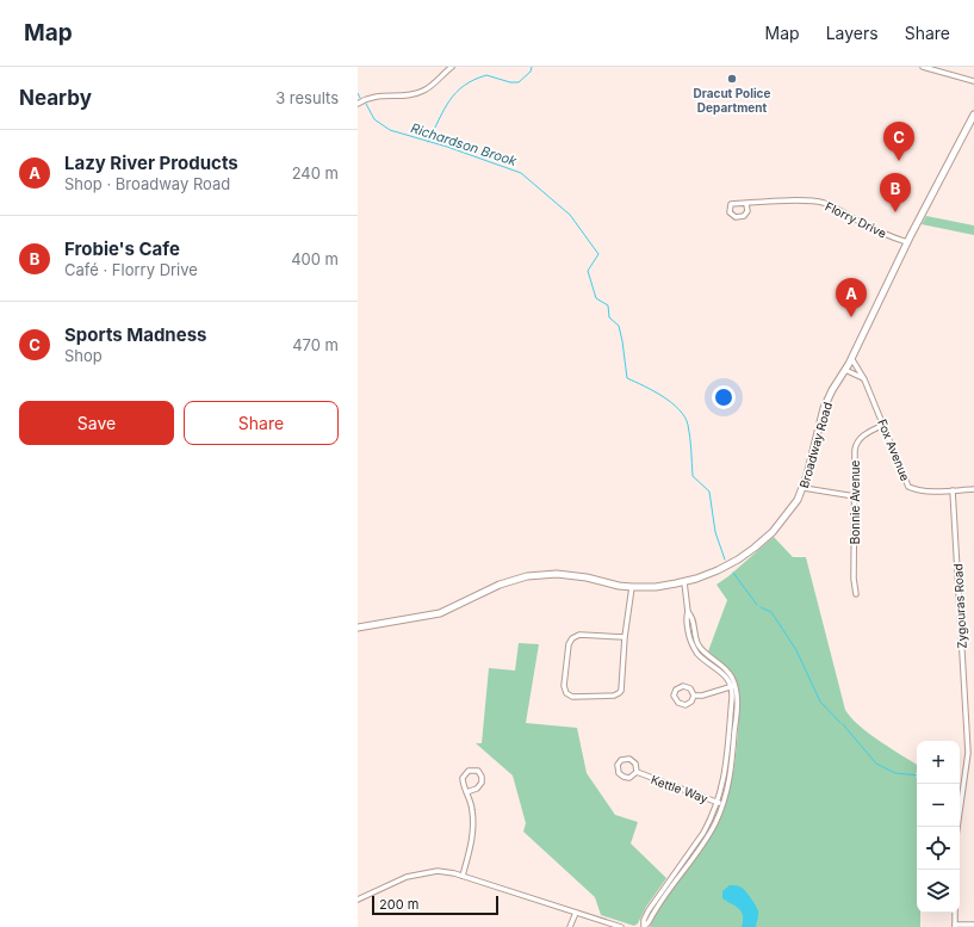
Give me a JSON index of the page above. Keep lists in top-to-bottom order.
{
  "streets": {
    "main road": ["Broadway Road"],
    "street": [
      "Florry Drive",
      "Fox Avenue",
      "Bonnie Avenue",
      "Zygouras Road",
      "Kettle Way"
    ]
  },
  "crossings": [
    ["Florry Drive", "Broadway Road"],
    ["Broadway Road", "Fox Avenue"],
    ["Fox Avenue", "Bonnie Avenue"],
    ["Fox Avenue", "Zygouras Road"]
  ],
  "water": ["Richardson Brook"],
  "places": ["Dracut Police Department"],
  "scale_bar": "200 m",
  "page": {
    "header": "Map",
    "nav": ["Map", "Layers", "Share"],
    "heading": ["Nearby", "3 results"],
    "pins": ["C", "B", "A"],
    "list": [
      {
        "mark": "A",
        "name": "Lazy River Products",
        "note": "Shop · Broadway Road",
        "value": "240 m"
      },
      {
        "mark": "B",
        "name": "Frobie's Cafe",
        "note": "Café · Florry Drive",
        "value": "400 m"
      },
      {
        "mark": "C",
        "name": "Sports Madness",
        "note": "Shop",
        "value": "470 m"
      }
    ],
    "buttons": ["Save", "Share"],
    "map_buttons": ["+", "−"],
    "scale": "200 m"
  }
}
